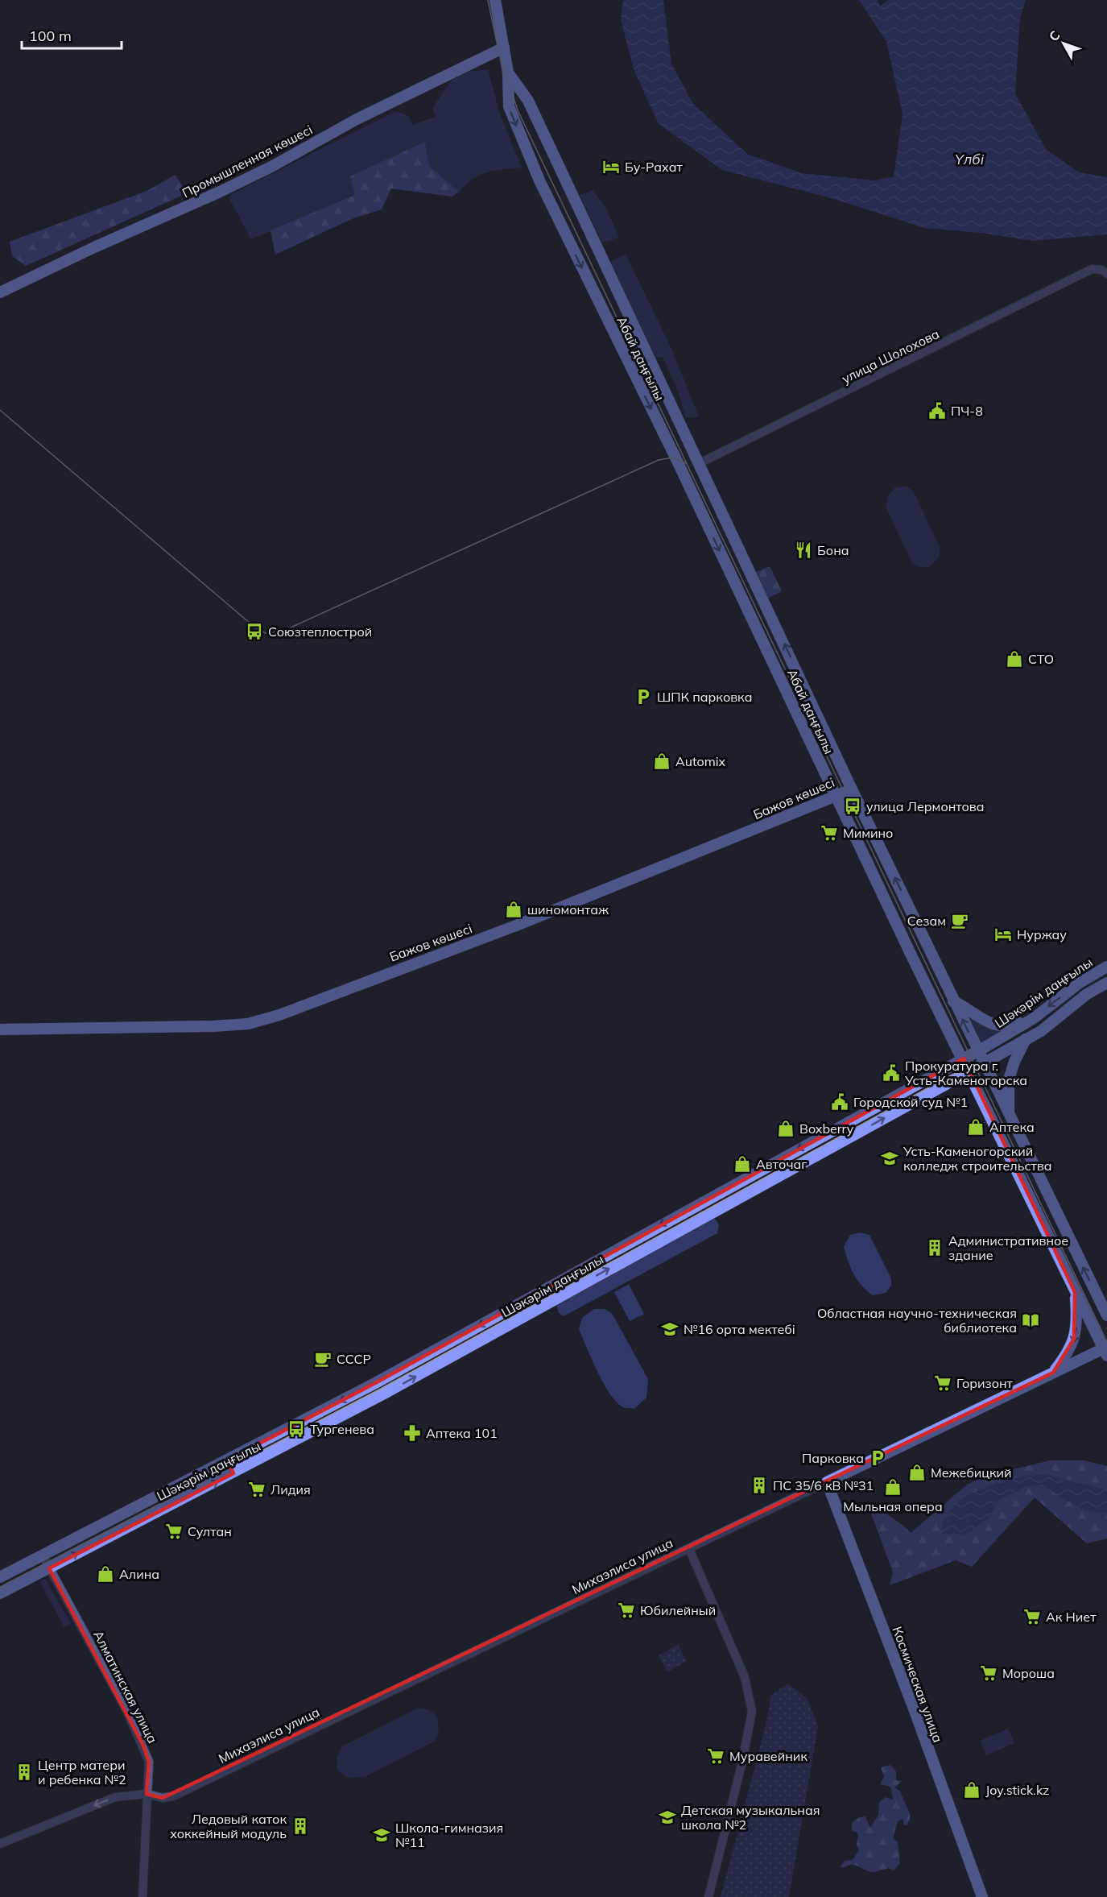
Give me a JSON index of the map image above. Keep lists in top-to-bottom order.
{
  "streets": {
    "main road": [
      "Промышленная көшесі",
      "Абай даңғылы",
      "Бажов көшесі",
      "Шәкәрім даңғылы",
      "Михаэлиса улица",
      "Космическая улица"
    ],
    "street": ["улица Шолохова", "Алматинская улица"]
  },
  "crossings": [
    ["Промышленная көшесі", "Абай даңғылы"],
    ["улица Шолохова", "Абай даңғылы"],
    ["Абай даңғылы", "Бажов көшесі"],
    ["Абай даңғылы", "Шәкәрім даңғылы"],
    ["Абай даңғылы", "Михаэлиса улица"],
    ["Шәкәрім даңғылы", "Алматинская улица"],
    ["Михаэлиса улица", "Космическая улица"],
    ["Михаэлиса улица", "Алматинская улица"]
  ],
  "water": ["Үлбі"],
  "places": {
    "hotel": ["Бу-Рахат", "Нуржау"],
    "public building": ["ПЧ-8", "Прокуратура г. Усть-Каменогорска", "Городской суд №1"],
    "restaurant": ["Бона"],
    "bus stop": ["Союзтеплострой", "улица Лермонтова", "Тургенева"],
    "shop": [
      "СТО",
      "Automix",
      "шиномонтаж",
      "Аптека",
      "Boxberry",
      "Авточаг",
      "Межебицкий",
      "Мыльная опера",
      "Алина",
      "Joy.stick.kz"
    ],
    "parking": ["ШПК парковка", "Парковка"],
    "supermarket": [
      "Мимино",
      "Горизонт",
      "Лидия",
      "Султан",
      "Юбилейный",
      "Ак Ниет",
      "Мороша",
      "Муравейник"
    ],
    "cafe": ["Сезам", "СССР"],
    "school or university": [
      "Усть-Каменогорский колледж строительства",
      "№16 орта мектебі",
      "Детская музыкальная школа №2",
      "Школа-гимназия №11"
    ],
    "building": [
      "Административное здание",
      "ПС 35/6 кВ №31",
      "Центр матери и ребенка №2",
      "Ледовый каток хоккейный модуль"
    ],
    "library": ["Областная научно-техническая библиотека"],
    "pharmacy": ["Аптека 101"]
  },
  "scale_bar": "100 m",
  "north": "top left"
}
